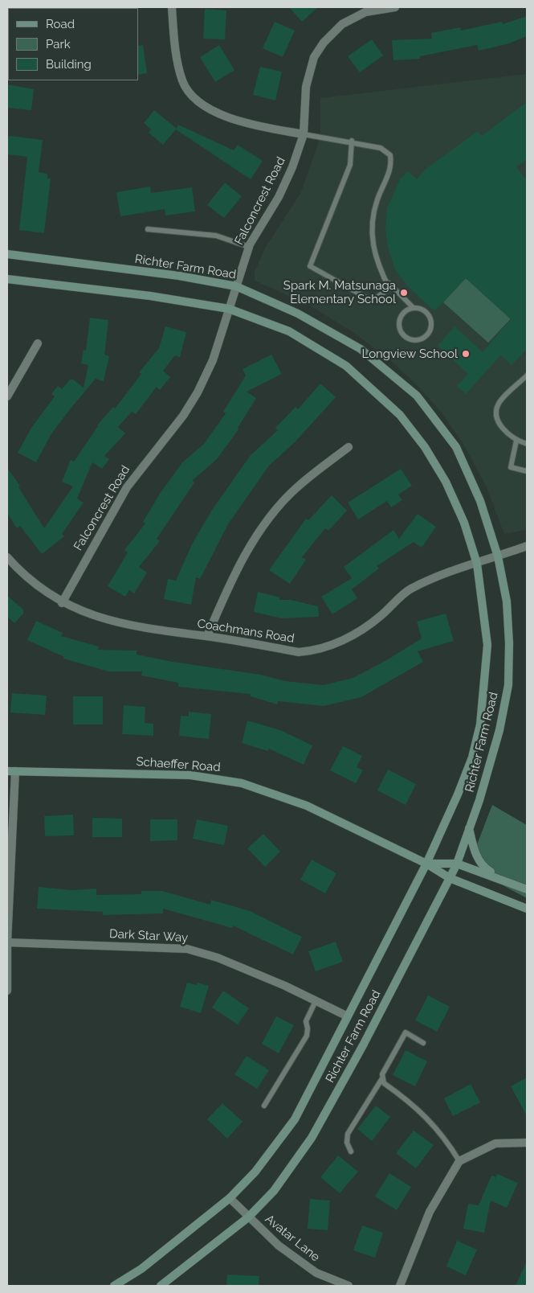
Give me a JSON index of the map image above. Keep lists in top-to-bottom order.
{
  "streets": {
    "main road": ["Richter Farm Road", "Schaeffer Road"],
    "street": [
      "Falconcrest Road",
      "Coachmans Road",
      "Dark Star Way",
      "Avatar Lane"
    ]
  },
  "crossings": [
    ["Falconcrest Road", "Richter Farm Road"],
    ["Falconcrest Road", "Coachmans Road"],
    ["Richter Farm Road", "Coachmans Road"],
    ["Richter Farm Road", "Schaeffer Road"],
    ["Richter Farm Road", "Dark Star Way"],
    ["Richter Farm Road", "Avatar Lane"]
  ],
  "places": ["Spark M. Matsunaga Elementary School", "Longview School"],
  "legend": ["Road", "Park", "Building"]
}
